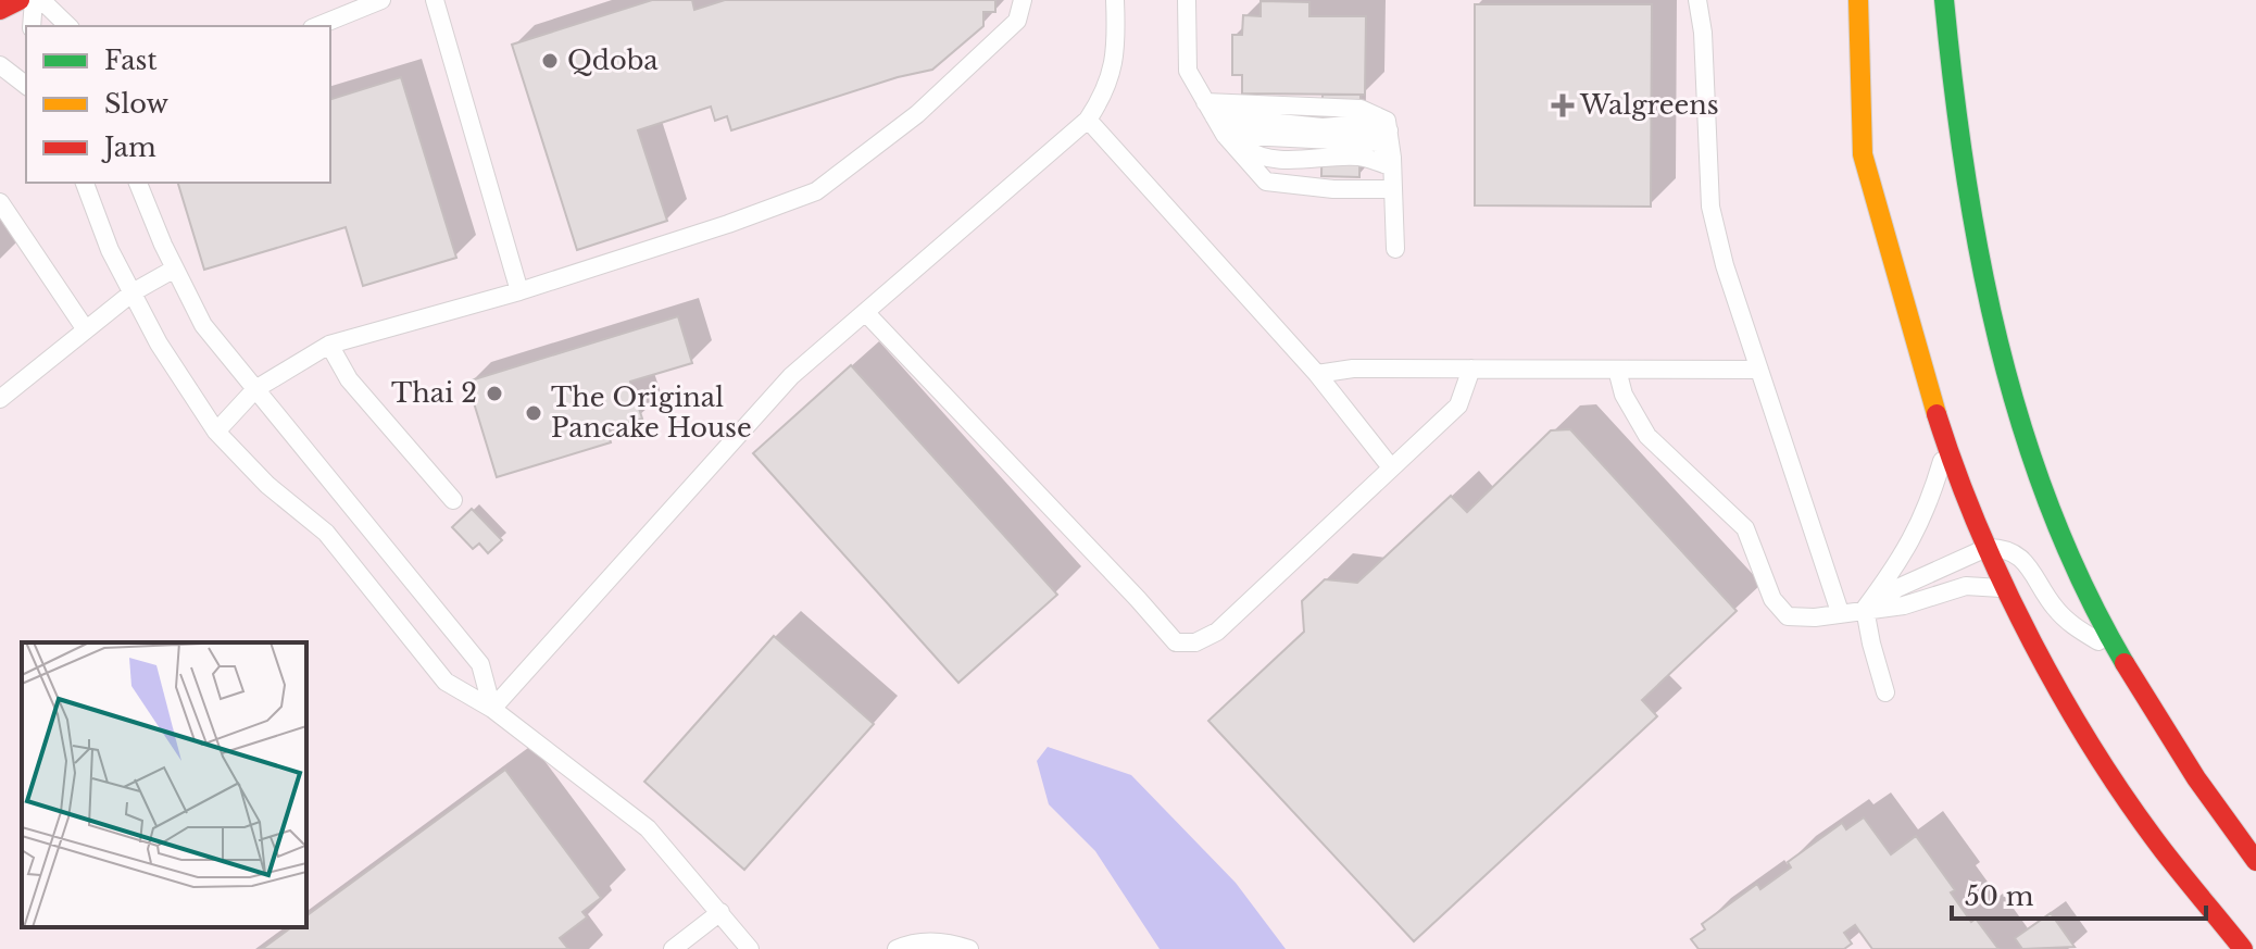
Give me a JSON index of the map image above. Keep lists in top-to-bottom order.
{
  "places": {
    "other": ["Qdoba", "Thai 2", "The Original Pancake House"],
    "health": ["Walgreens"]
  },
  "legend": ["Fast", "Slow", "Jam"],
  "scale_bar": "50 m"
}
